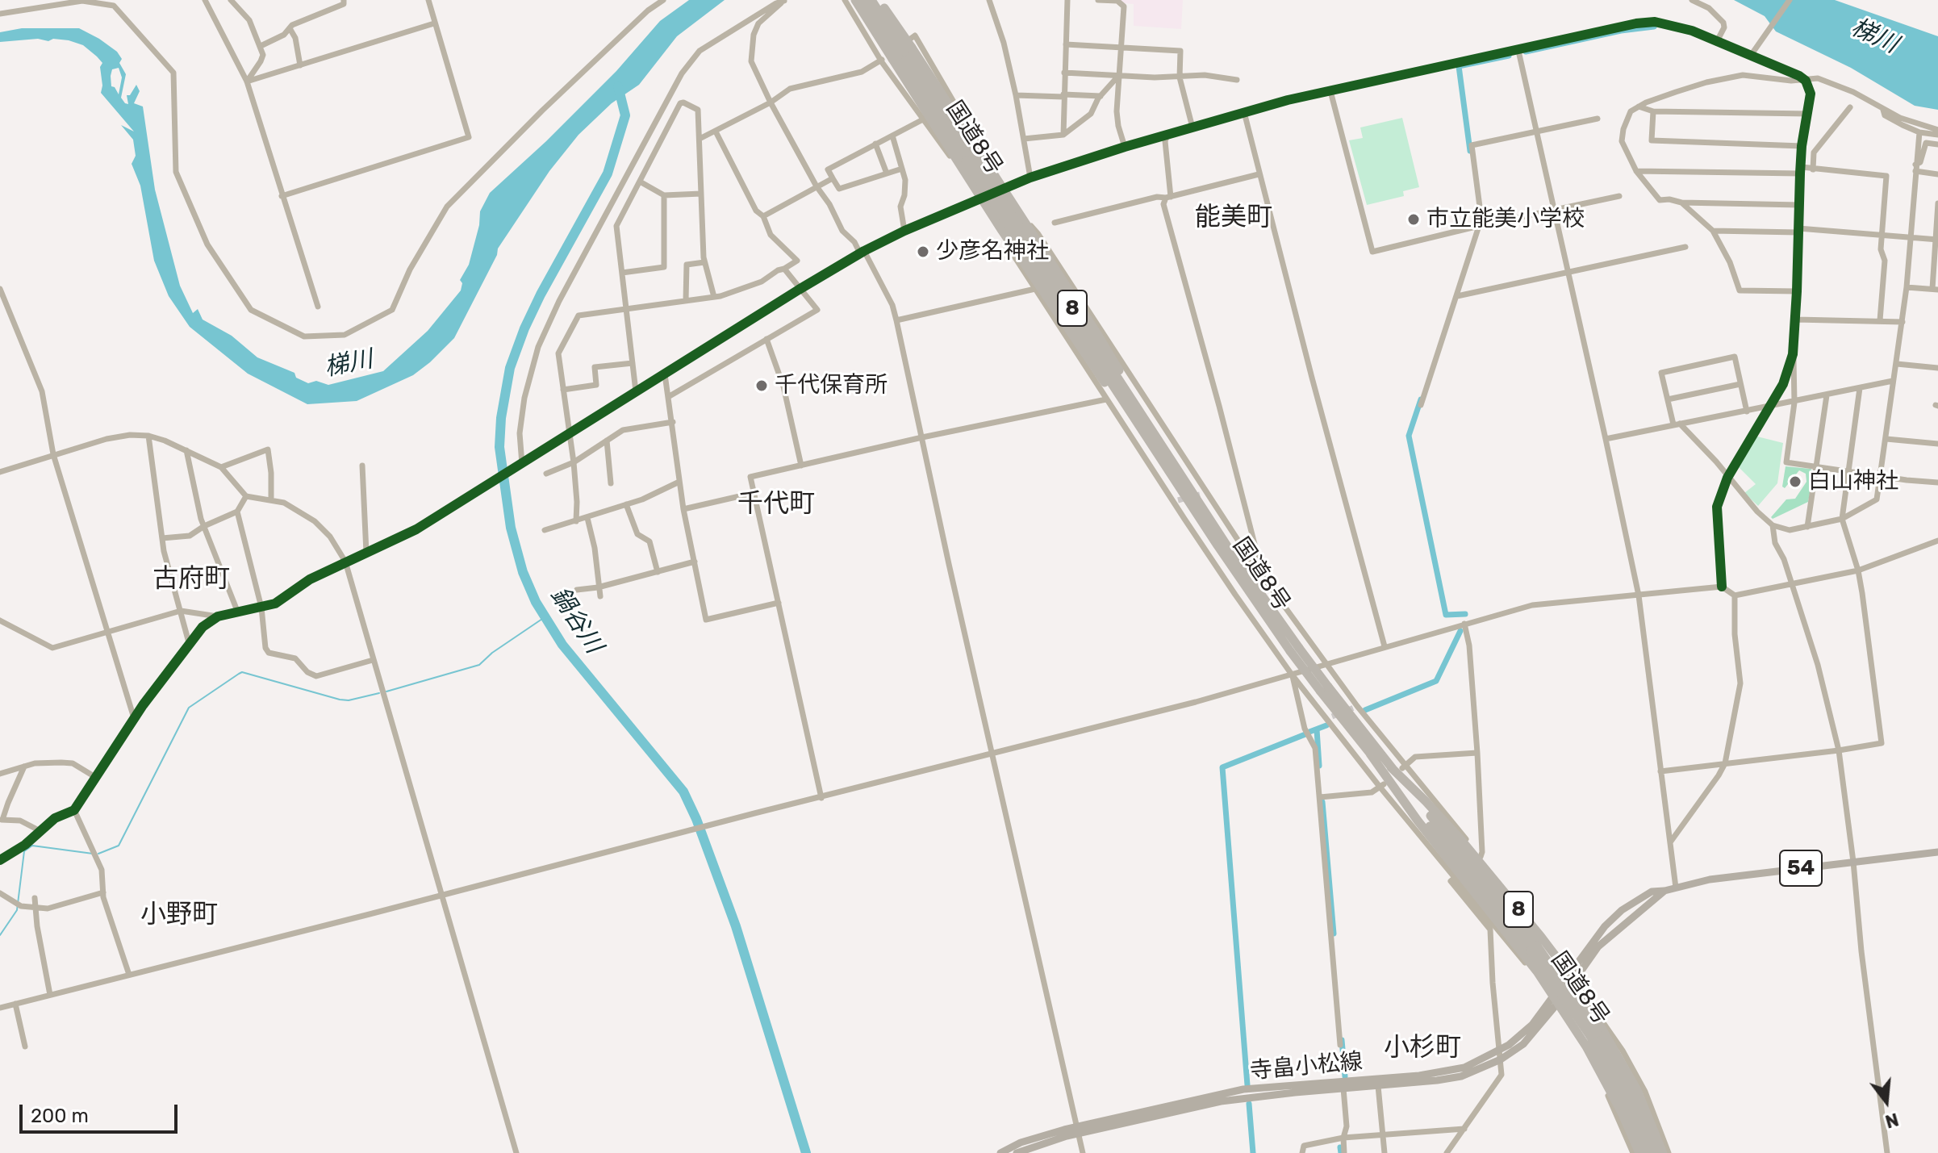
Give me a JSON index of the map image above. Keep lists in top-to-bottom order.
{
  "streets": {
    "highway": ["国道8号", "8"],
    "main road": ["54", "寺畠小松線"]
  },
  "crossings": [
    ["国道8号", "8"],
    ["8", "寺畠小松線"]
  ],
  "districts": [
    "能美町",
    "千代町",
    "古府町",
    "小野町",
    "小杉町"
  ],
  "water": ["梯川", "鍋谷川"],
  "places": [
    "市立能美小学校",
    "少彦名神社",
    "千代保育所",
    "白山神社"
  ],
  "scale_bar": "200 m",
  "north": "bottom"
}
